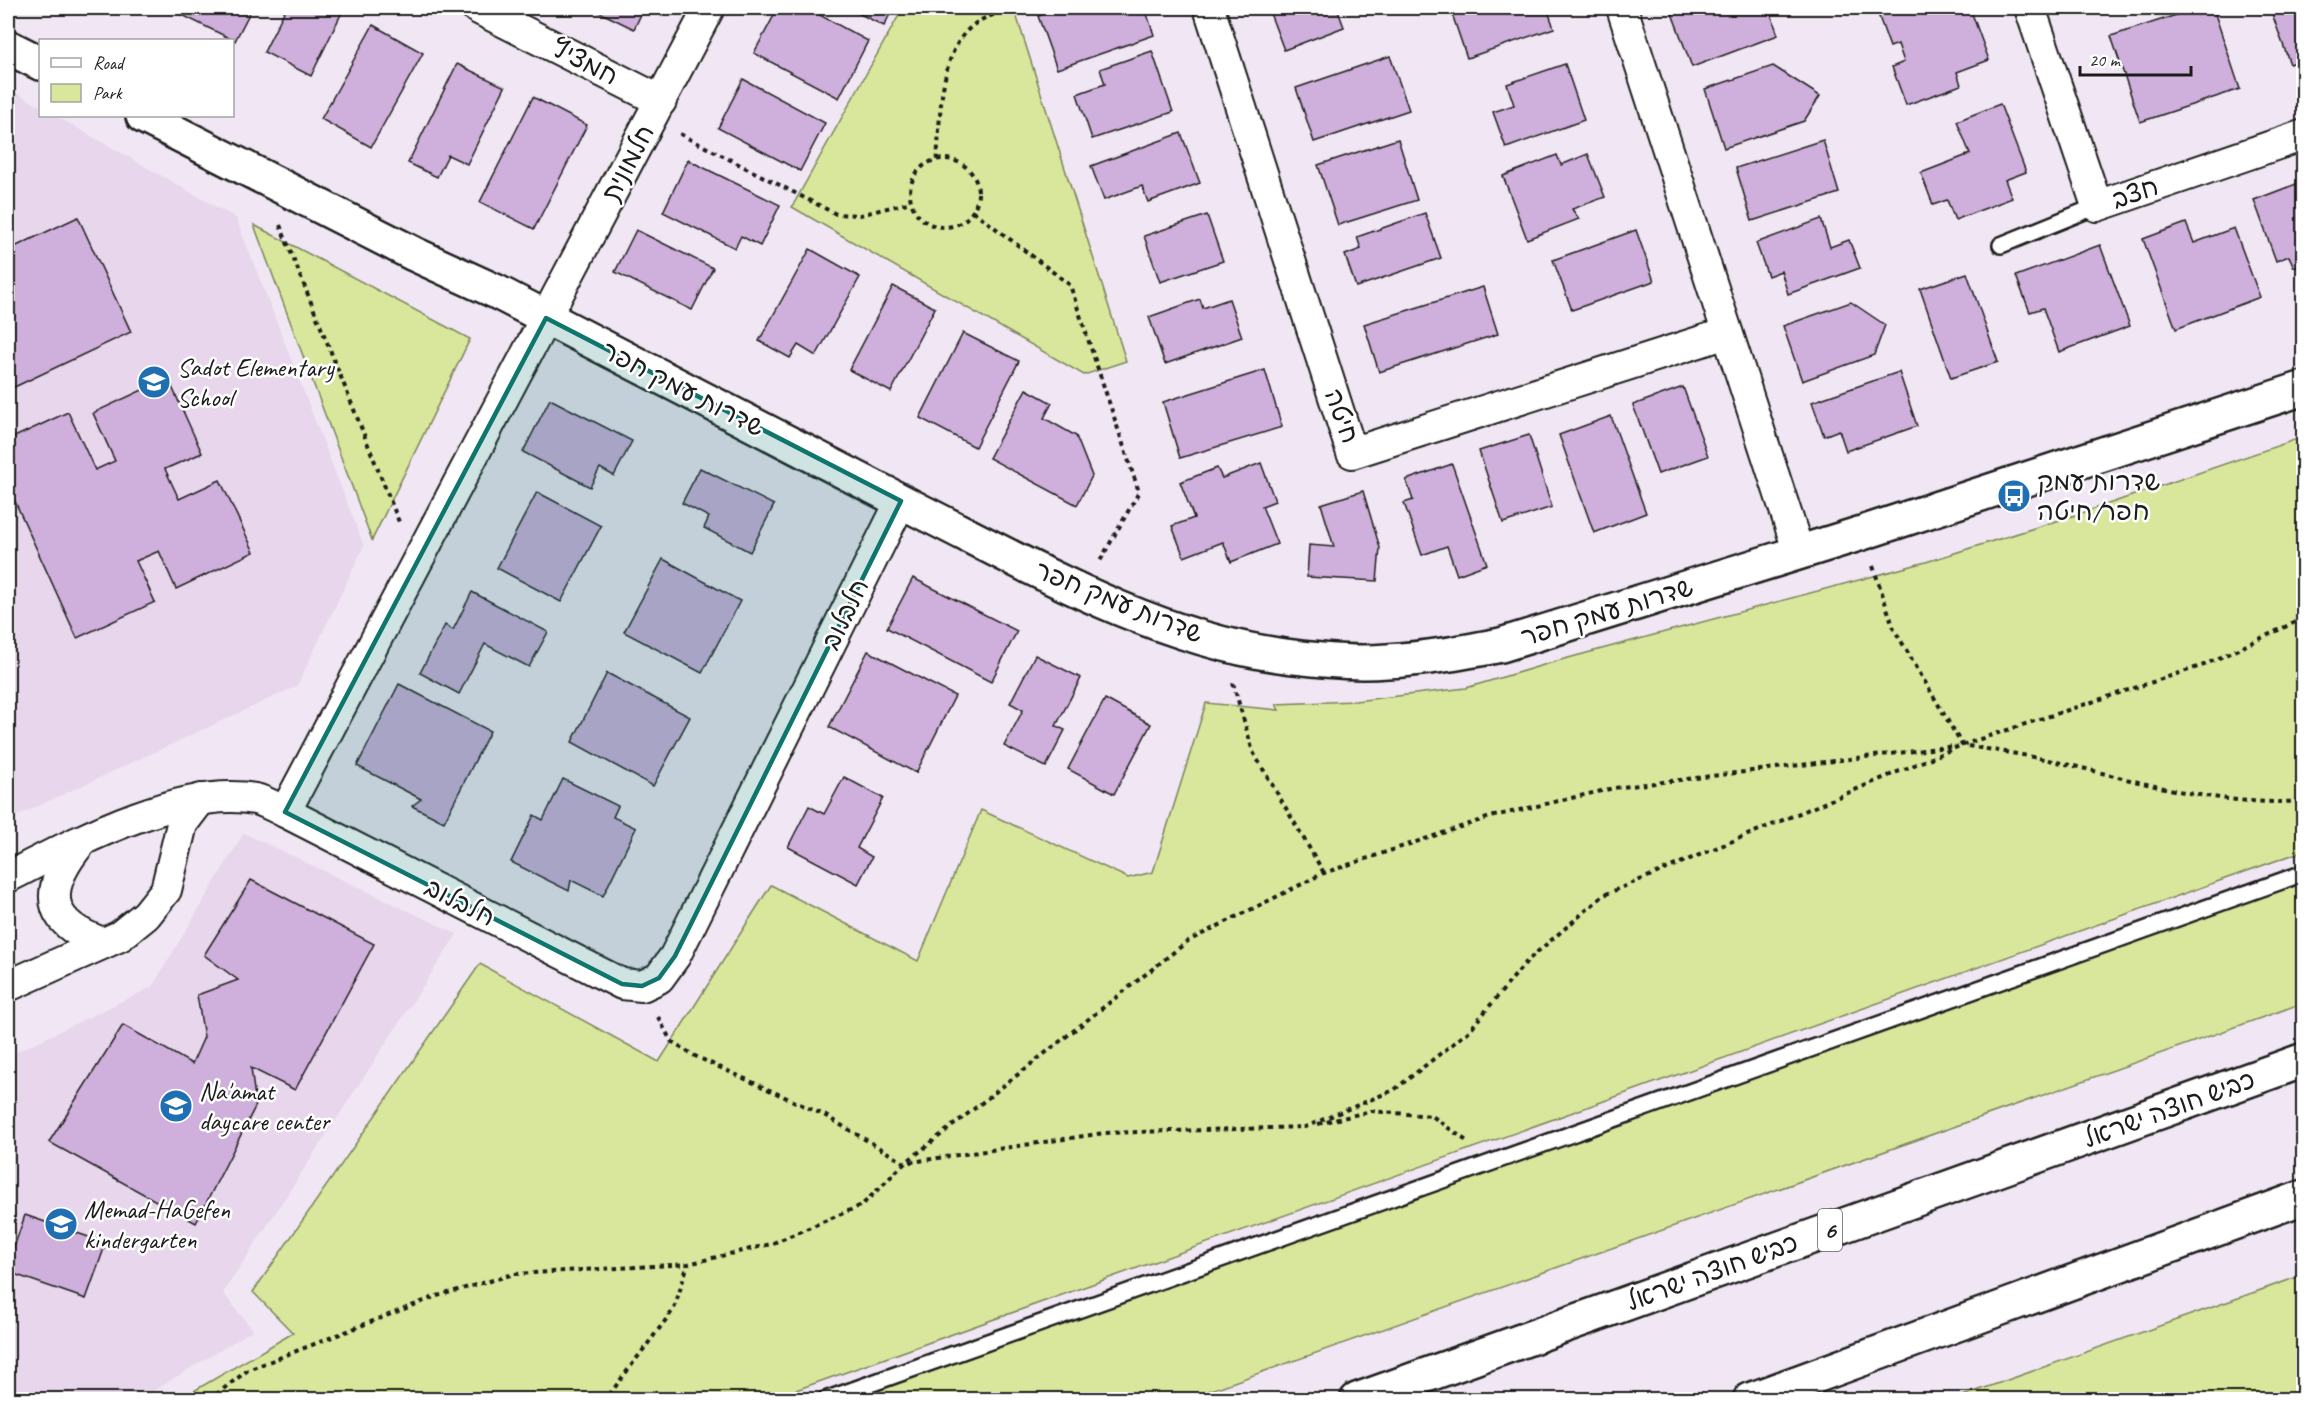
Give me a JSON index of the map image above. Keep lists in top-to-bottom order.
{
  "streets": {
    "main road": ["שדרות עמק חפר", "כביש חוצה ישראל", "6"],
    "street": [
      "חמציץ",
      "חלמונית",
      "חצב",
      "חיטה",
      "חלבלוב"
    ]
  },
  "crossings": [
    ["חמציץ", "חלמונית"],
    ["חלמונית", "שדרות עמק חפר"],
    ["שדרות עמק חפר", "חלבלוב"]
  ],
  "places": {
    "school or university": ["Sadot Elementary School", "Na'amat daycare center", "Memad-HaGefen kindergarten"],
    "bus stop": ["שדרות עמק חפר/חיטה"]
  },
  "legend": ["Road", "Park"],
  "scale_bar": "20 m"
}
